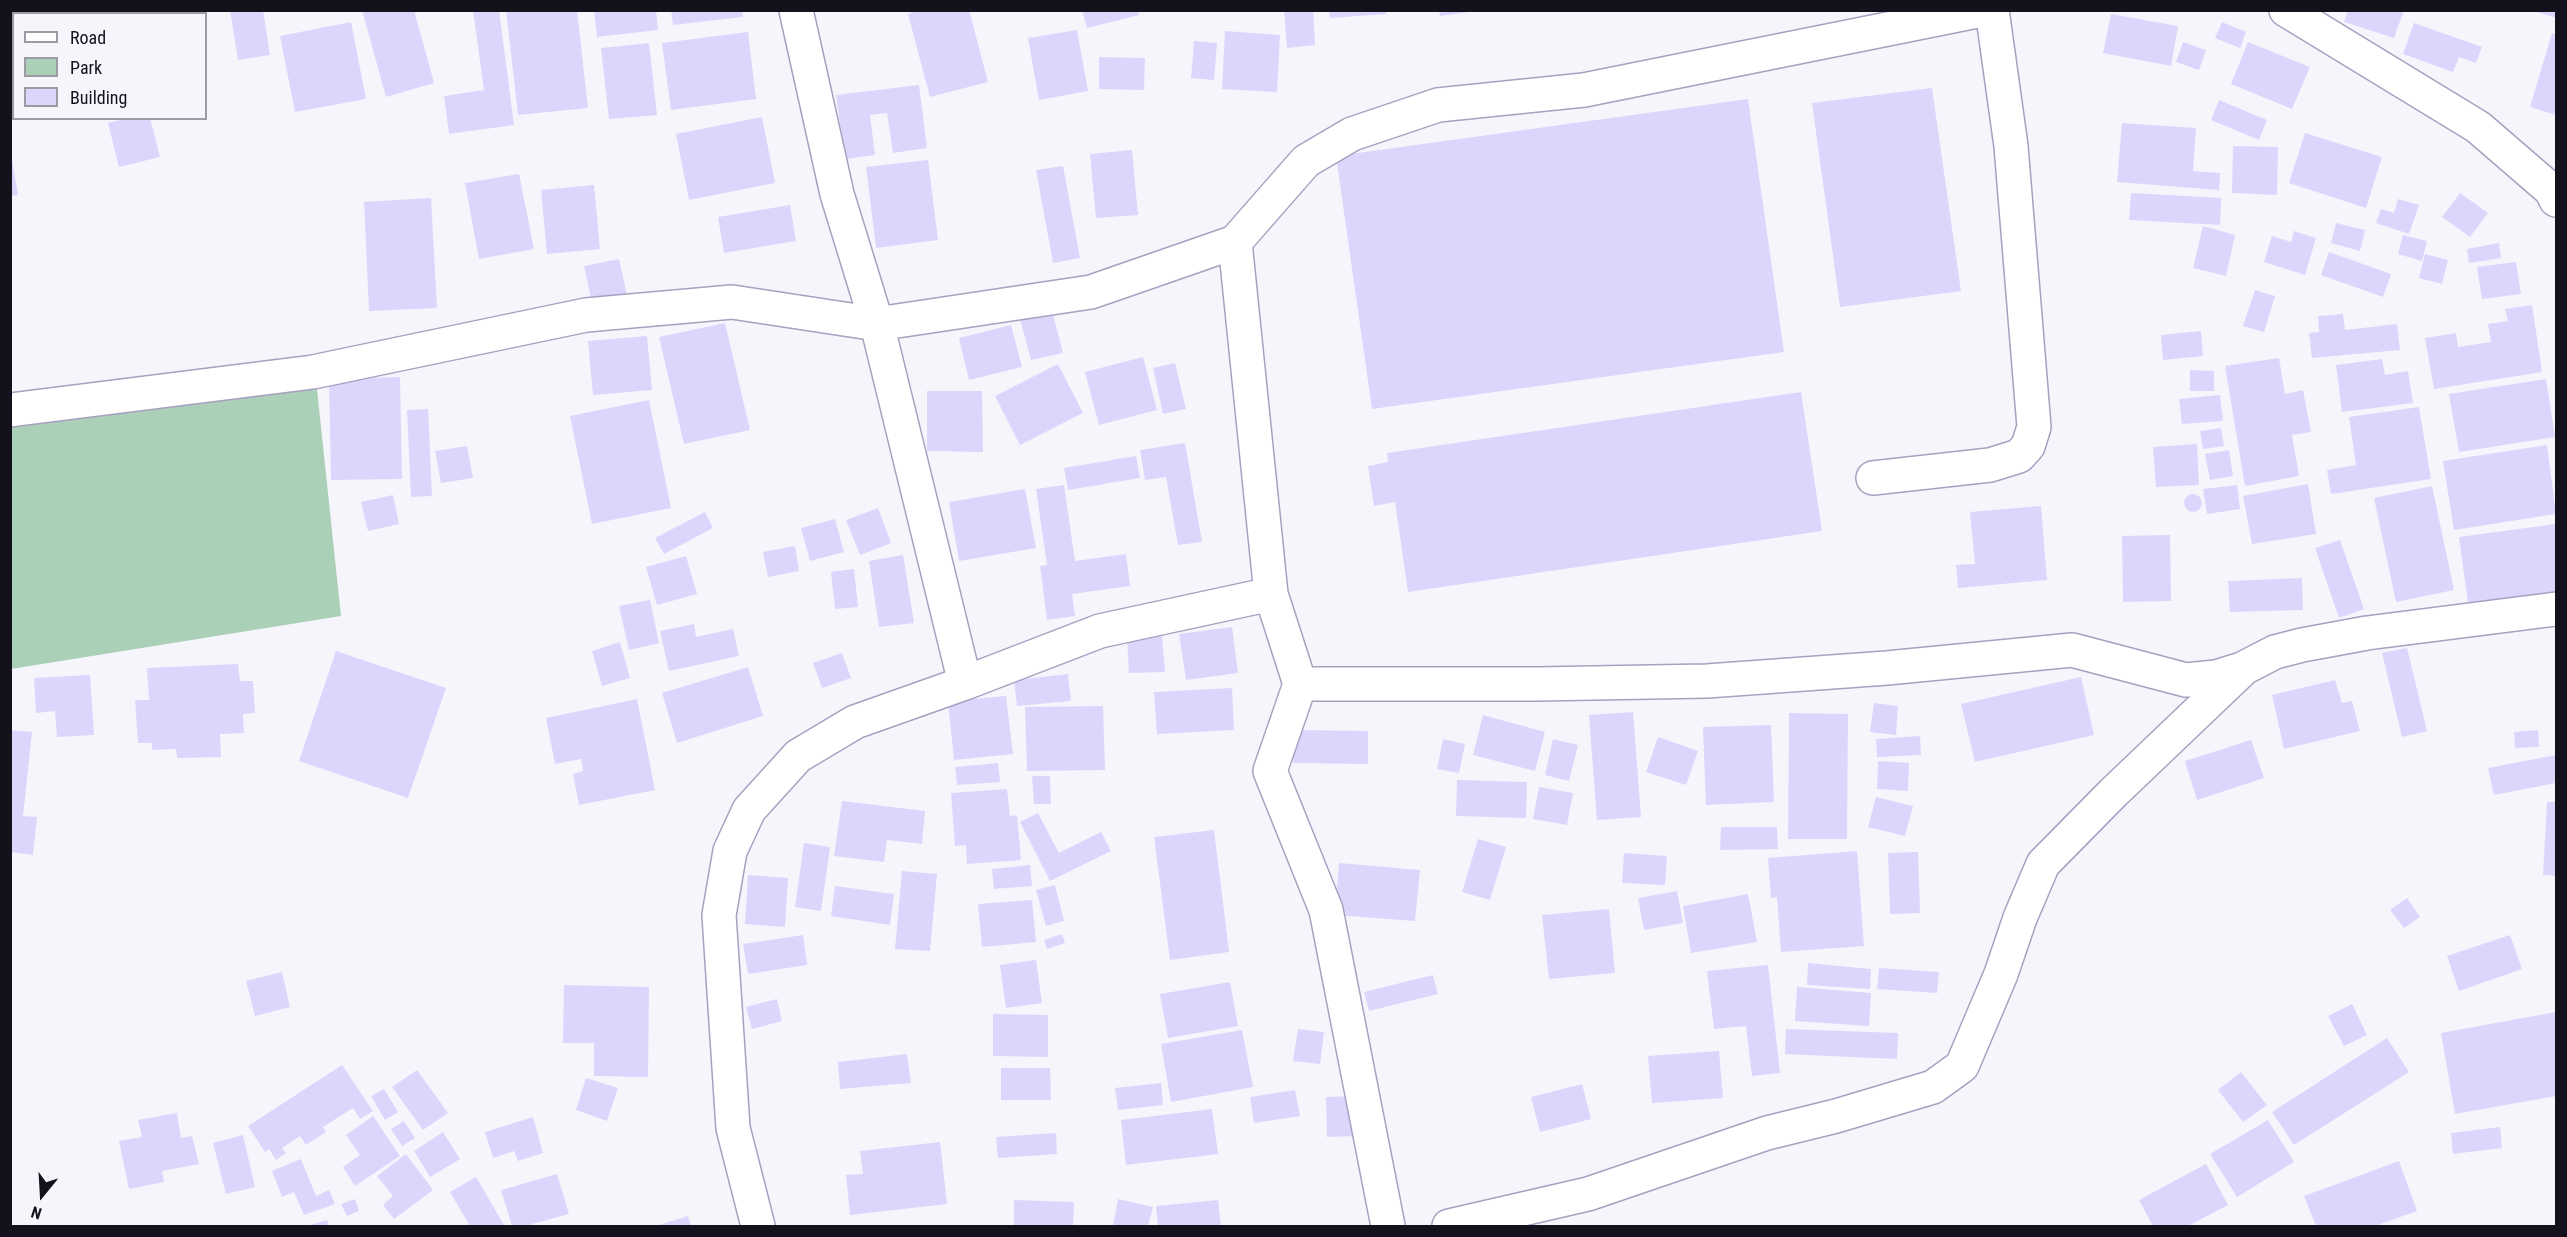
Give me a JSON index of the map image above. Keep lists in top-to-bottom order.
{
  "legend": ["Road", "Park", "Building"],
  "north": "bottom"
}
